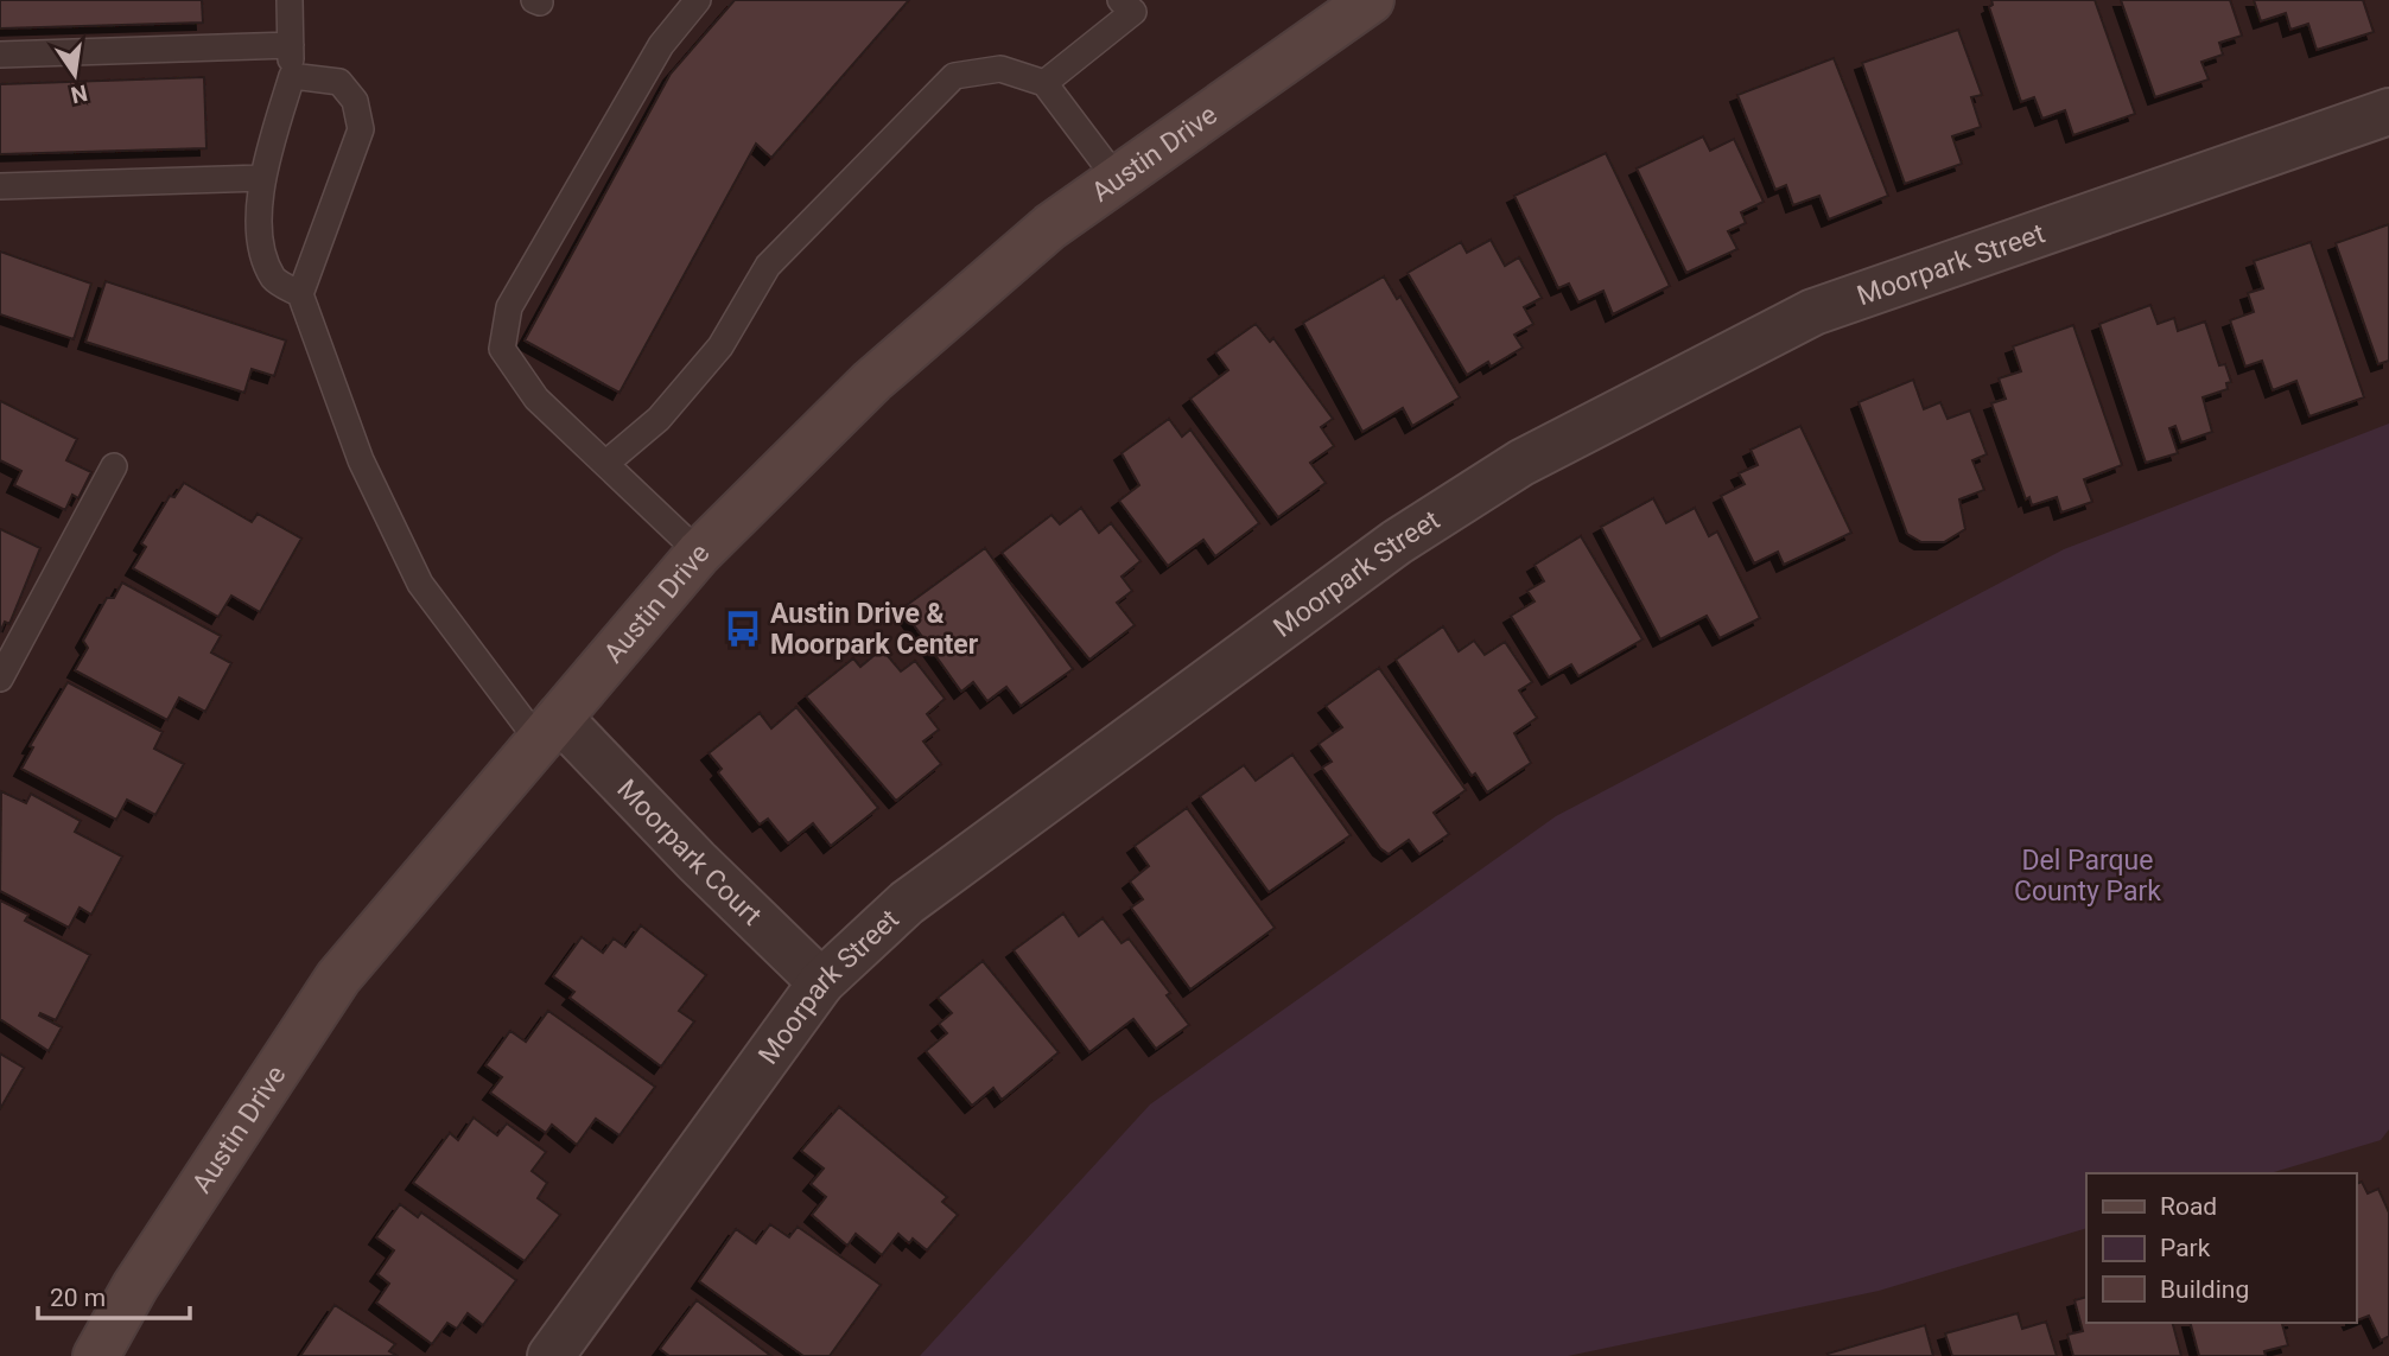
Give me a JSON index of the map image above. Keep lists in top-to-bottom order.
{
  "streets": {
    "main road": ["Austin Drive"],
    "street": ["Moorpark Street", "Moorpark Court"]
  },
  "crossings": [
    ["Austin Drive", "Moorpark Court"],
    ["Moorpark Street", "Moorpark Court"]
  ],
  "parks": ["Del Parque County Park"],
  "places": {
    "bus stop": ["Austin Drive & Moorpark Center"]
  },
  "legend": ["Road", "Park", "Building"],
  "scale_bar": "20 m",
  "north": "bottom"
}
